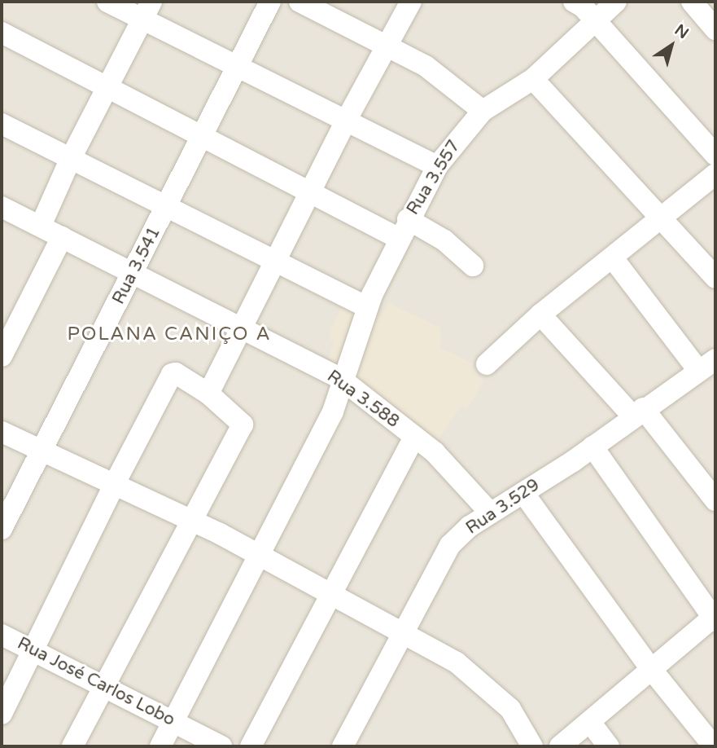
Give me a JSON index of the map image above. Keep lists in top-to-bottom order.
{
  "streets": {
    "street": [
      "Rua 3.557",
      "Rua 3.541",
      "Rua 3.588",
      "Rua 3.529",
      "Rua José Carlos Lobo"
    ]
  },
  "crossings": [
    ["Rua 3.557", "Rua 3.588"],
    ["Rua 3.557", "Rua José Carlos Lobo"],
    ["Rua 3.541", "Rua 3.588"],
    ["Rua 3.588", "Rua 3.529"]
  ],
  "districts": ["POLANA CANIÇO A"],
  "north": "top right"
}
